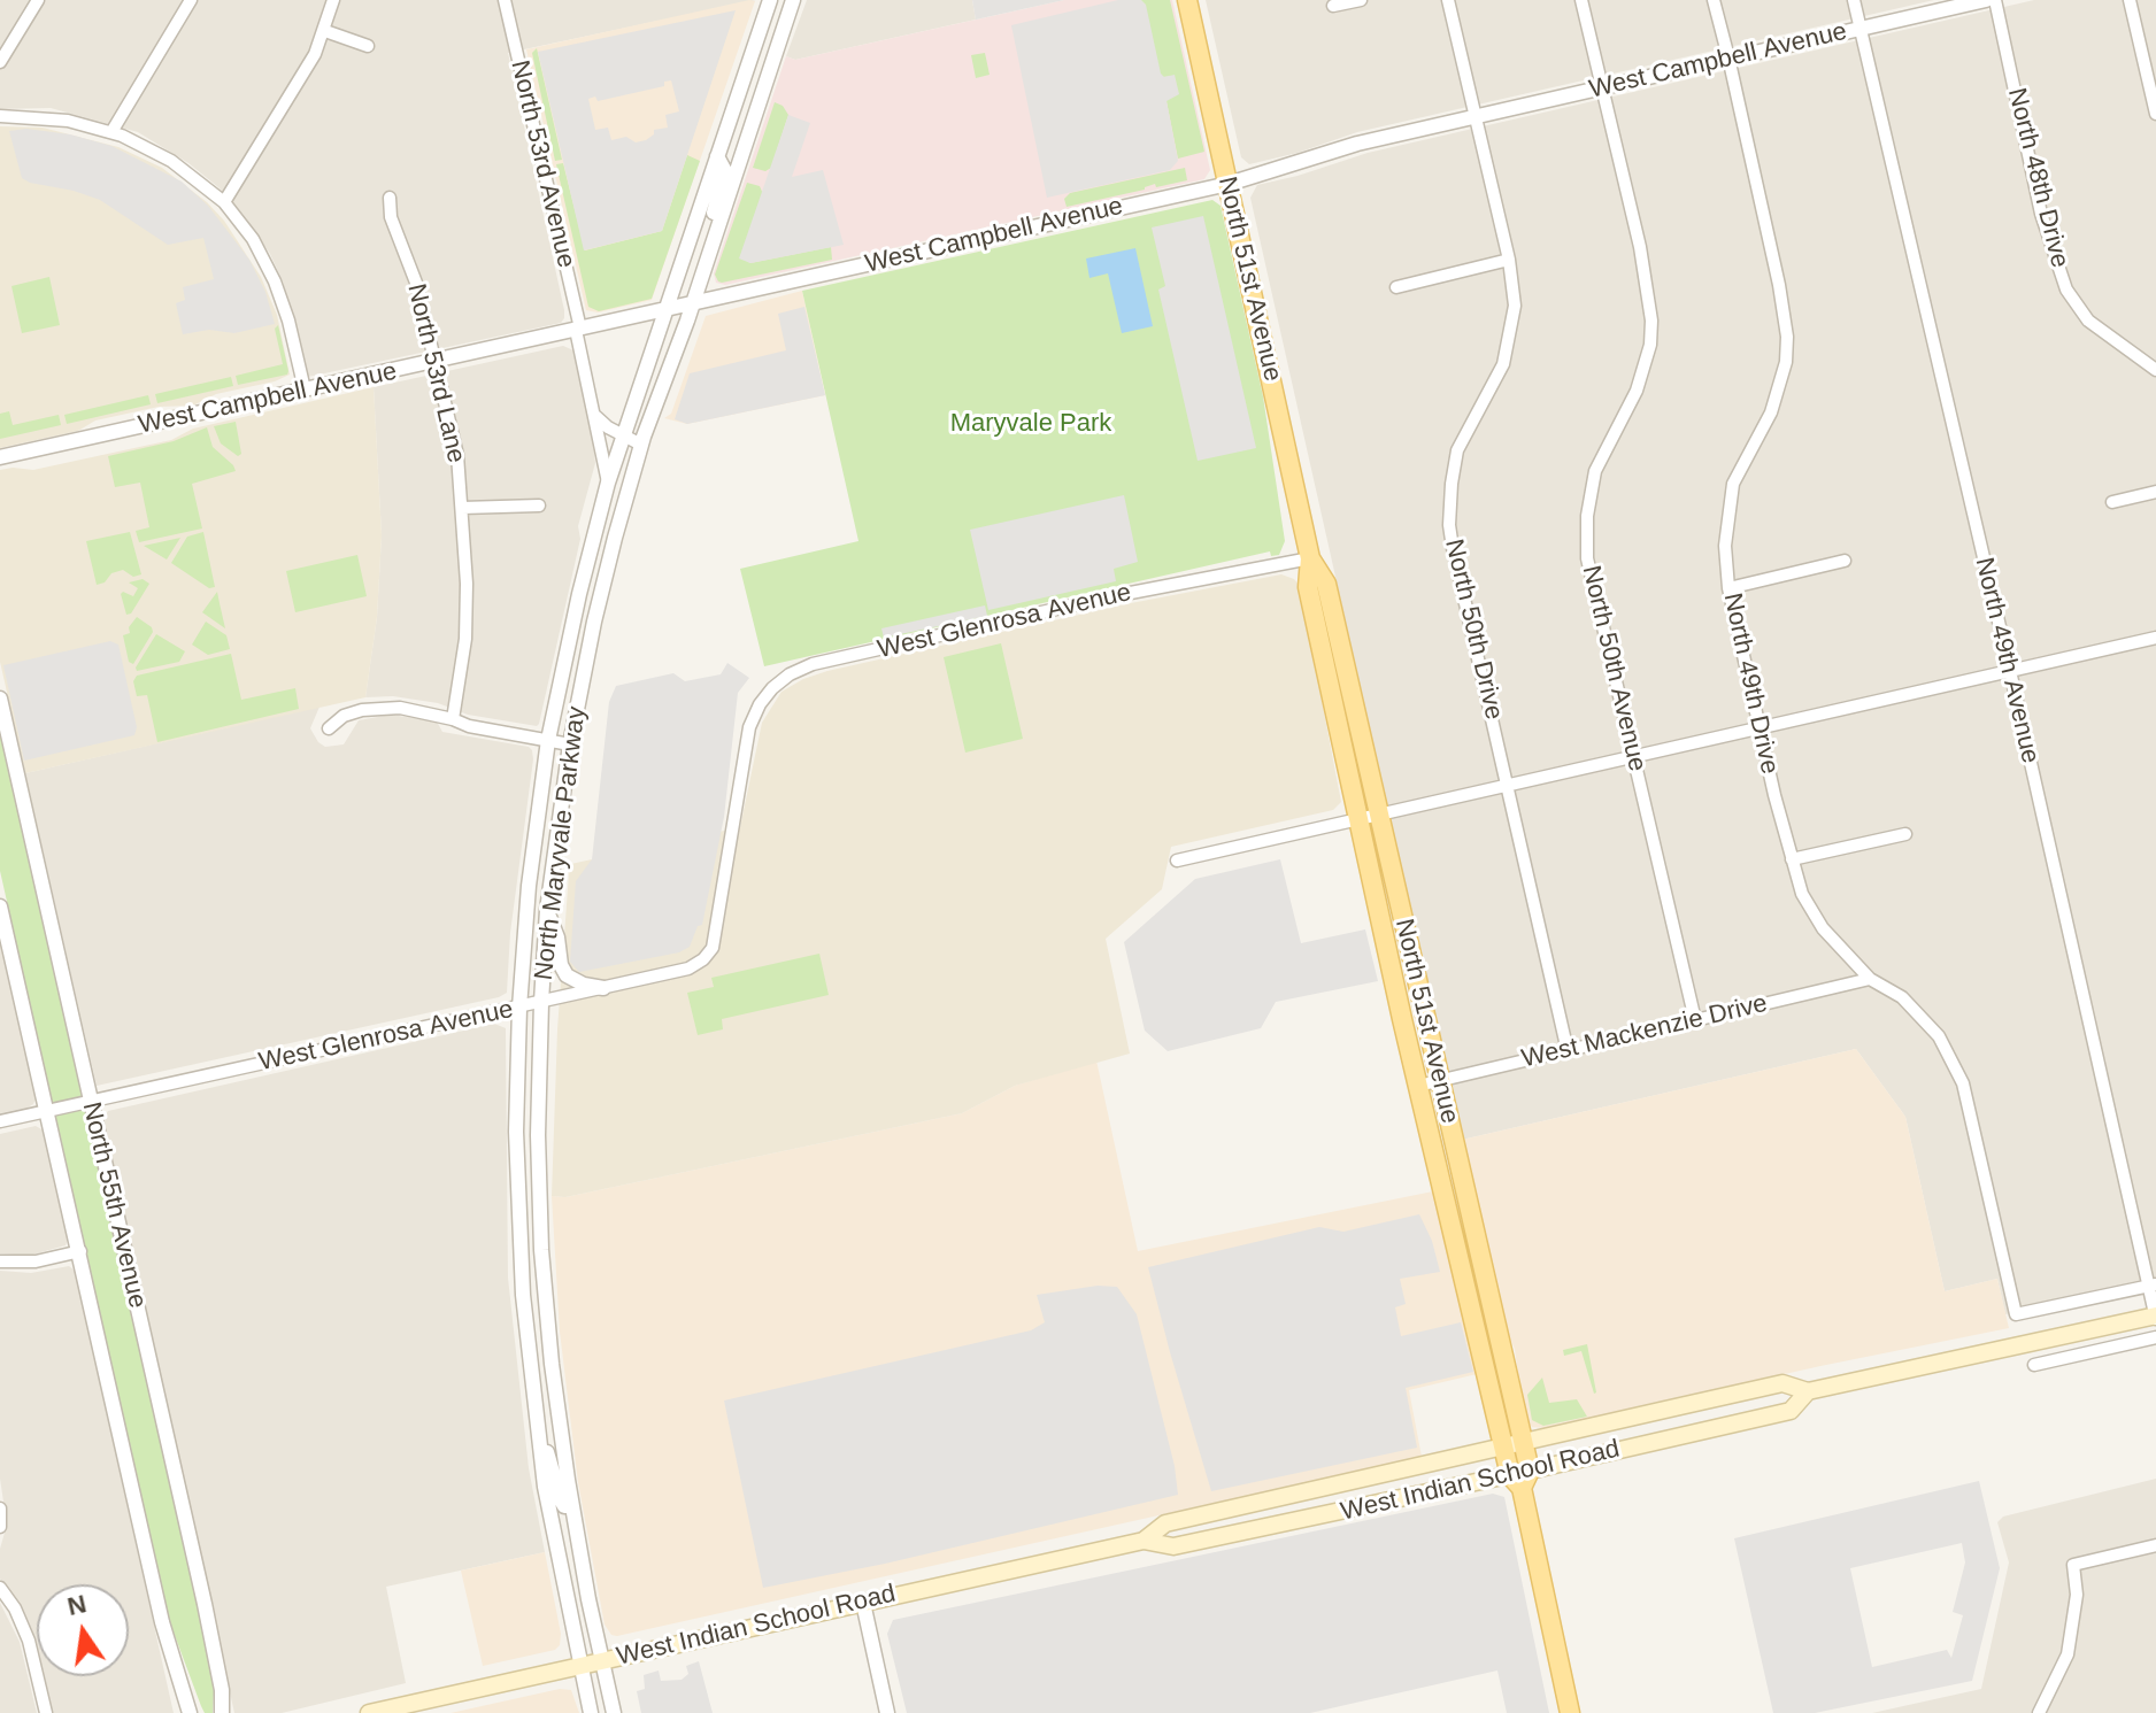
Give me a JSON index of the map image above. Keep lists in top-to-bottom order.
{
  "streets": {
    "main road": ["North 51st Avenue", "West Indian School Road"],
    "street": [
      "West Campbell Avenue",
      "North 53rd Avenue",
      "North 48th Drive",
      "North 53rd Lane",
      "West Glenrosa Avenue",
      "North 50th Drive",
      "North 49th Avenue",
      "North 50th Avenue",
      "North 49th Drive",
      "North Maryvale Parkway",
      "West Mackenzie Drive",
      "North 55th Avenue"
    ]
  },
  "crossings": [
    ["West Campbell Avenue", "North 53rd Avenue"],
    ["West Campbell Avenue", "North 51st Avenue"],
    ["West Campbell Avenue", "North 53rd Lane"],
    ["West Campbell Avenue", "North 50th Drive"],
    ["West Campbell Avenue", "North 49th Avenue"],
    ["West Campbell Avenue", "North 50th Avenue"],
    ["West Campbell Avenue", "North 49th Drive"],
    ["West Campbell Avenue", "North Maryvale Parkway"],
    ["North 53rd Avenue", "North Maryvale Parkway"],
    ["North 51st Avenue", "West Glenrosa Avenue"],
    ["North 51st Avenue", "West Mackenzie Drive"],
    ["North 51st Avenue", "West Indian School Road"],
    ["West Glenrosa Avenue", "North Maryvale Parkway"],
    ["West Glenrosa Avenue", "North 55th Avenue"],
    ["North 50th Drive", "West Mackenzie Drive"],
    ["North 49th Avenue", "North 49th Drive"],
    ["North 49th Avenue", "West Indian School Road"],
    ["North 50th Avenue", "West Mackenzie Drive"],
    ["North 49th Drive", "West Mackenzie Drive"],
    ["North Maryvale Parkway", "West Indian School Road"]
  ],
  "parks": ["Maryvale Park"],
  "north": "top"
}
